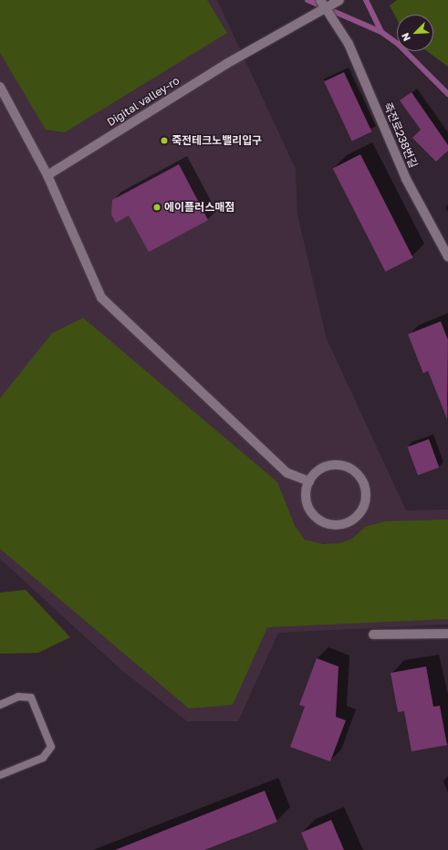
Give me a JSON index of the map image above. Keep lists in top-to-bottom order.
{
  "streets": {
    "street": ["Digital valley-ro", "죽전로238번길"]
  },
  "crossings": [
    ["Digital valley-ro", "죽전로238번길"]
  ],
  "places": ["죽전테크노밸리입구", "에이플러스매점"],
  "north": "bottom left"
}
